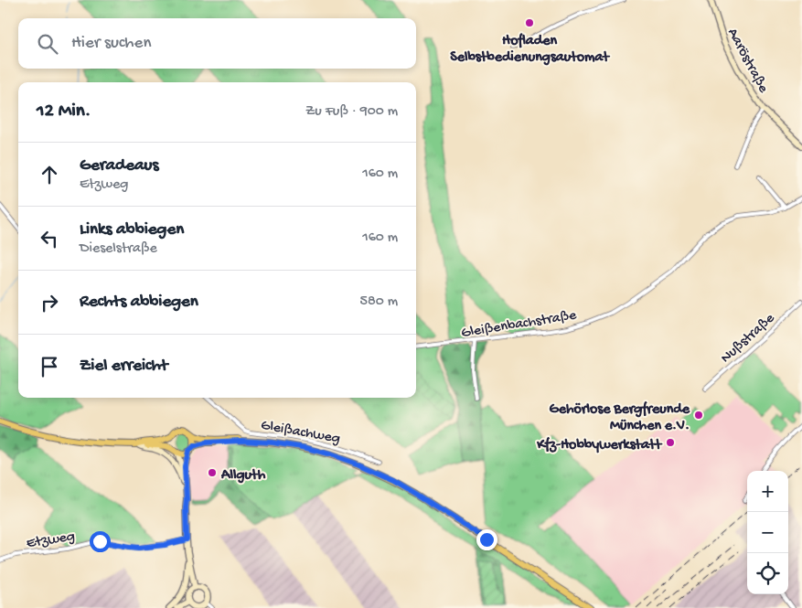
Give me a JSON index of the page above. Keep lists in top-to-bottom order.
{
  "streets": {
    "street": [
      "Aaröstraße",
      "Gleißenbachstraße",
      "Nußstraße",
      "Gleißachweg",
      "Etzweg"
    ]
  },
  "places": [
    "Hofladen Selbstbedienungsautomat",
    "Gehörlose Bergfreunde München e.V.",
    "Kfz-Hobbywerkstatt",
    "Allguth"
  ],
  "page": {
    "search": "Hier suchen",
    "heading": ["12 Min.", "Zu Fuß · 900 m"],
    "list": [
      ["Geradeaus", "Etzweg", "160 m"],
      ["Links abbiegen", "Dieselstraße", "160 m"],
      ["Rechts abbiegen", "580 m"],
      "Ziel erreicht"
    ],
    "map_buttons": ["+", "−"]
  }
}
